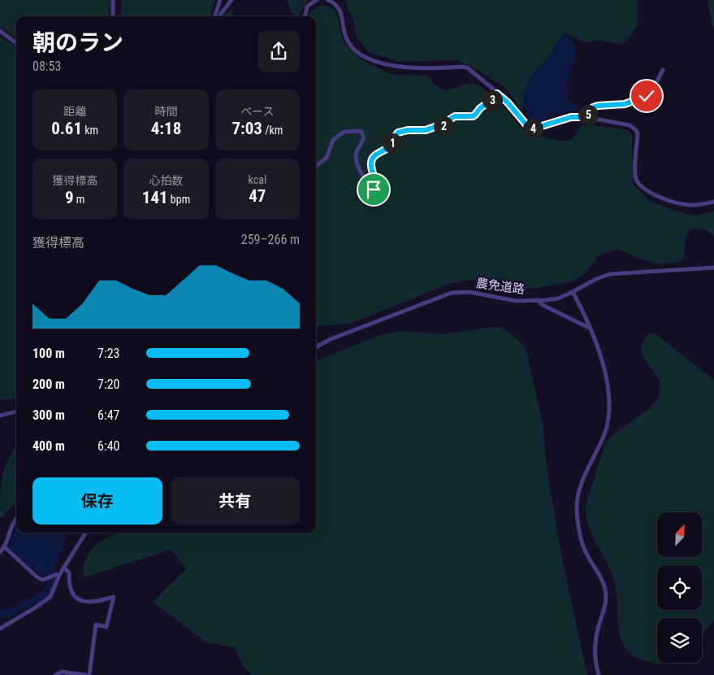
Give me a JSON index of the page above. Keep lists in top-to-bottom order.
{
  "streets": {
    "street": ["農免道路"]
  },
  "north": "top right",
  "page": {
    "heading": ["朝のラン", "08:53"],
    "stats": [
      ["距離", "0.61 km"],
      ["時間", "4:18"],
      ["ペース", "7:03 /km"],
      ["獲得標高", "9 m"],
      ["心拍数", "141 bpm"],
      ["kcal", "47"]
    ],
    "pins": [
      "3",
      "5",
      "2",
      "4",
      "1"
    ],
    "chart": ["獲得標高", "259–266 m"],
    "list": [
      {
        "name": "100 m",
        "note": "7:23"
      },
      {
        "name": "200 m",
        "note": "7:20"
      },
      {
        "name": "300 m",
        "note": "6:47"
      },
      {
        "name": "400 m",
        "note": "6:40"
      }
    ],
    "buttons": ["保存", "共有"]
  }
}
